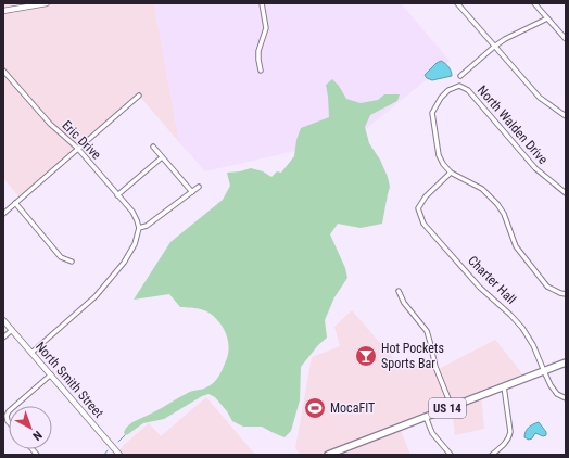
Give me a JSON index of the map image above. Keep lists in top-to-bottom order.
{
  "streets": {
    "main road": ["US 14"],
    "street": [
      "North Walden Drive",
      "Eric Drive",
      "Charter Hall",
      "North Smith Street"
    ]
  },
  "crossings": [
    ["North Walden Drive", "Charter Hall"],
    ["Charter Hall", "US 14"]
  ],
  "places": {
    "bar": ["Hot Pockets Sports Bar"],
    "sports": ["MocaFIT"]
  },
  "north": "bottom right"
}
